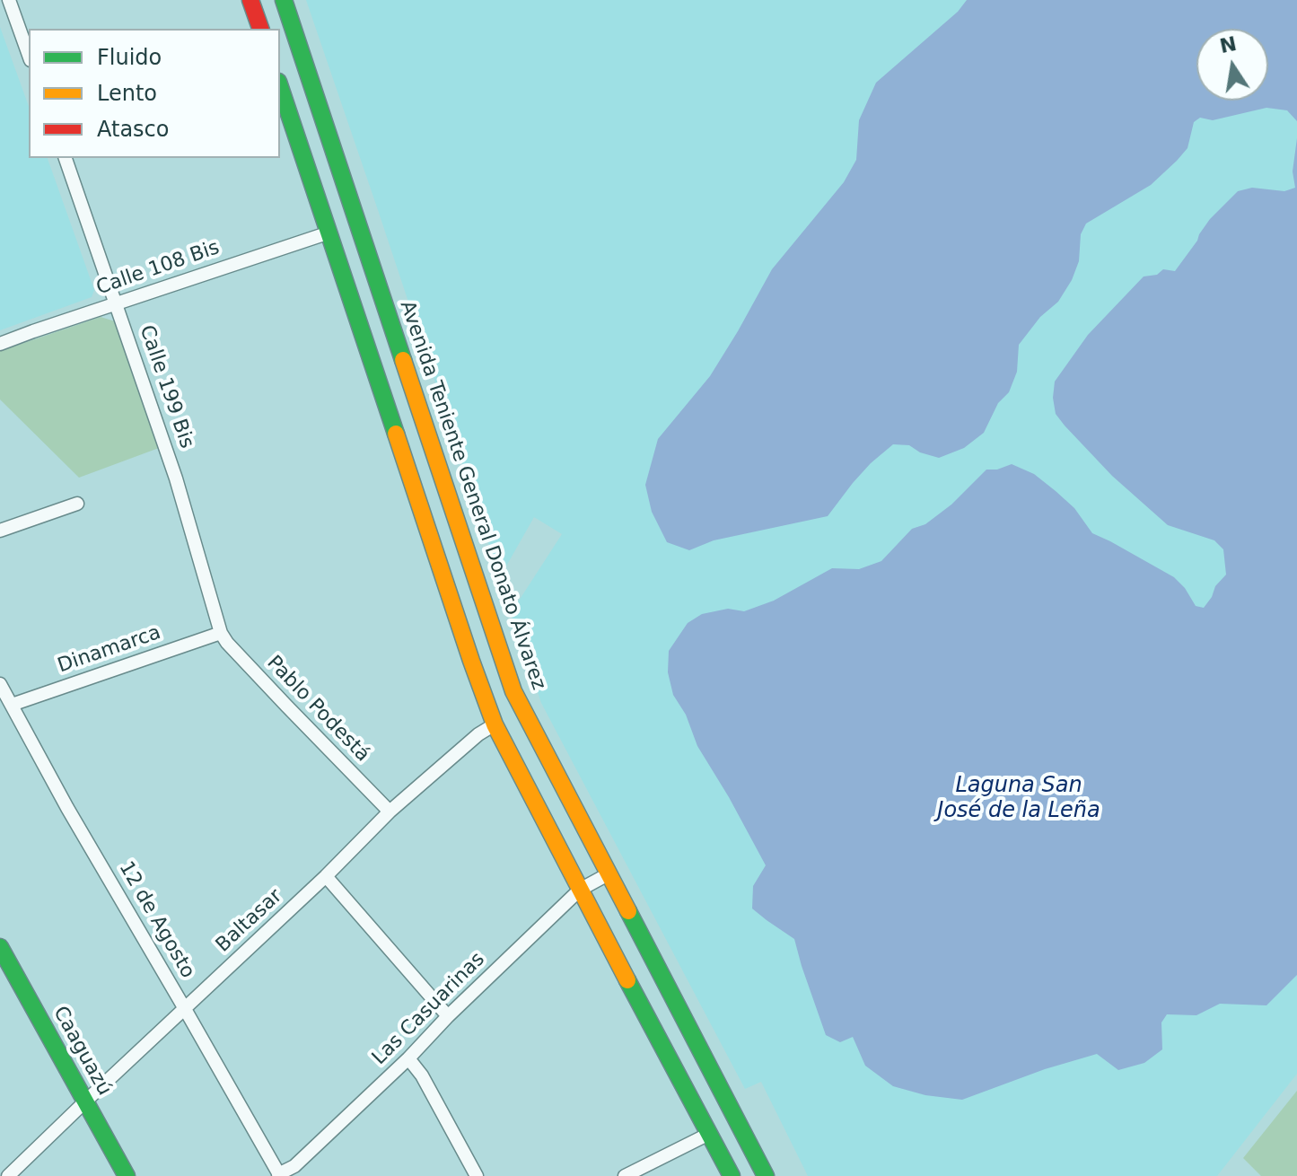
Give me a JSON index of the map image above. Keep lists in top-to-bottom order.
{
  "streets": {
    "main road": ["Avenida Teniente General Donato Álvarez", "Caaguazú"],
    "street": [
      "Calle 108 Bis",
      "Calle 199 Bis",
      "Dinamarca",
      "Pablo Podestá",
      "12 de Agosto",
      "Baltasar",
      "Las Casuarinas"
    ]
  },
  "crossings": [
    ["Calle 108 Bis", "Calle 199 Bis"],
    ["Calle 199 Bis", "Dinamarca"],
    ["Calle 199 Bis", "Pablo Podestá"],
    ["Avenida Teniente General Donato Álvarez", "Las Casuarinas"],
    ["Dinamarca", "Pablo Podestá"],
    ["Dinamarca", "12 de Agosto"],
    ["Pablo Podestá", "Baltasar"],
    ["12 de Agosto", "Baltasar"],
    ["12 de Agosto", "Las Casuarinas"],
    ["Baltasar", "Caaguazú"]
  ],
  "water": ["Laguna San José de la Leña"],
  "legend": ["Fluido", "Lento", "Atasco"],
  "north": "top"
}
